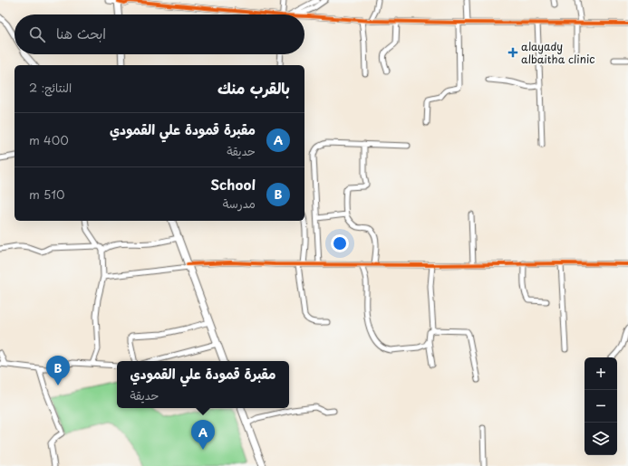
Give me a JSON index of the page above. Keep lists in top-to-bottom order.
{
  "places": {
    "health": ["alayady albaitha clinic"]
  },
  "page": {
    "search": "ابحث هنا",
    "heading": ["بالقرب منك", "النتائج: 2"],
    "list": [
      {
        "mark": "A",
        "name": "مقبرة قمودة علي القمودي",
        "note": "حديقة",
        "value": "400 m"
      },
      {
        "mark": "B",
        "name": "School",
        "note": "مدرسة",
        "value": "510 m"
      }
    ],
    "pins": ["B", "A"],
    "map_buttons": ["+", "−"],
    "popup": ["مقبرة قمودة علي القمودي", "حديقة"]
  }
}
